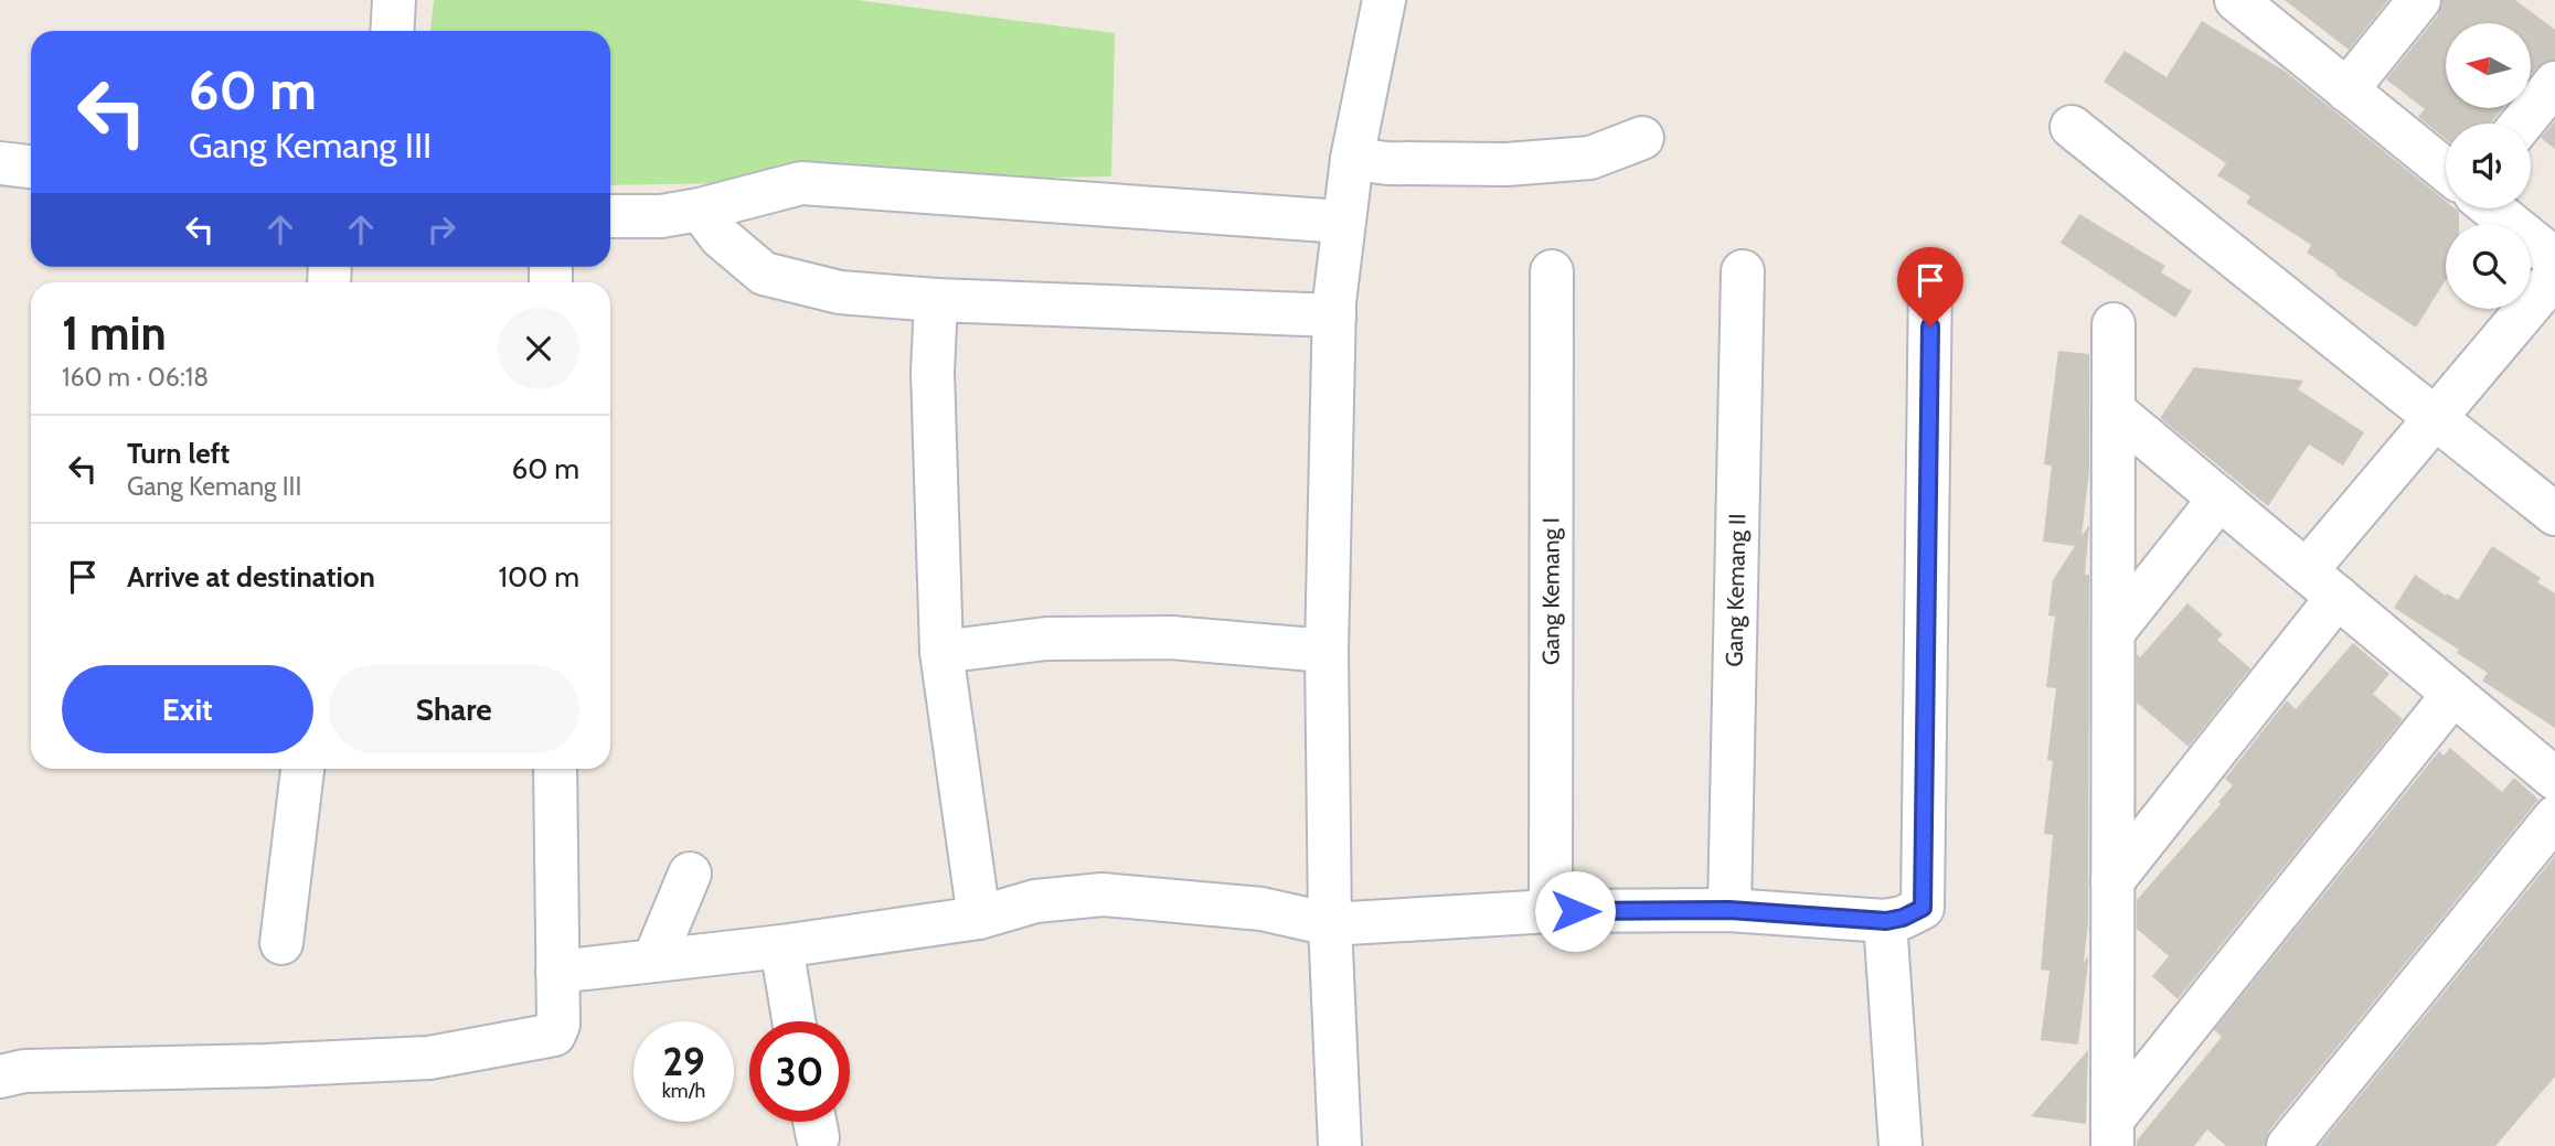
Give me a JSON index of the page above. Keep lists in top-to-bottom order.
{
  "streets": {
    "street": ["Gang Kemang II", "Gang Kemang I"]
  },
  "north": "left",
  "page": {
    "turn": ["60 m", "Gang Kemang III"],
    "heading": ["1 min", "160 m · 06:18"],
    "list": [
      {
        "name": "Turn left",
        "note": "Gang Kemang III",
        "value": "60 m"
      },
      {
        "name": "Arrive at destination",
        "value": "100 m"
      }
    ],
    "buttons": ["Exit", "Share"],
    "speed": "29 km/h",
    "limit": "30"
  }
}
